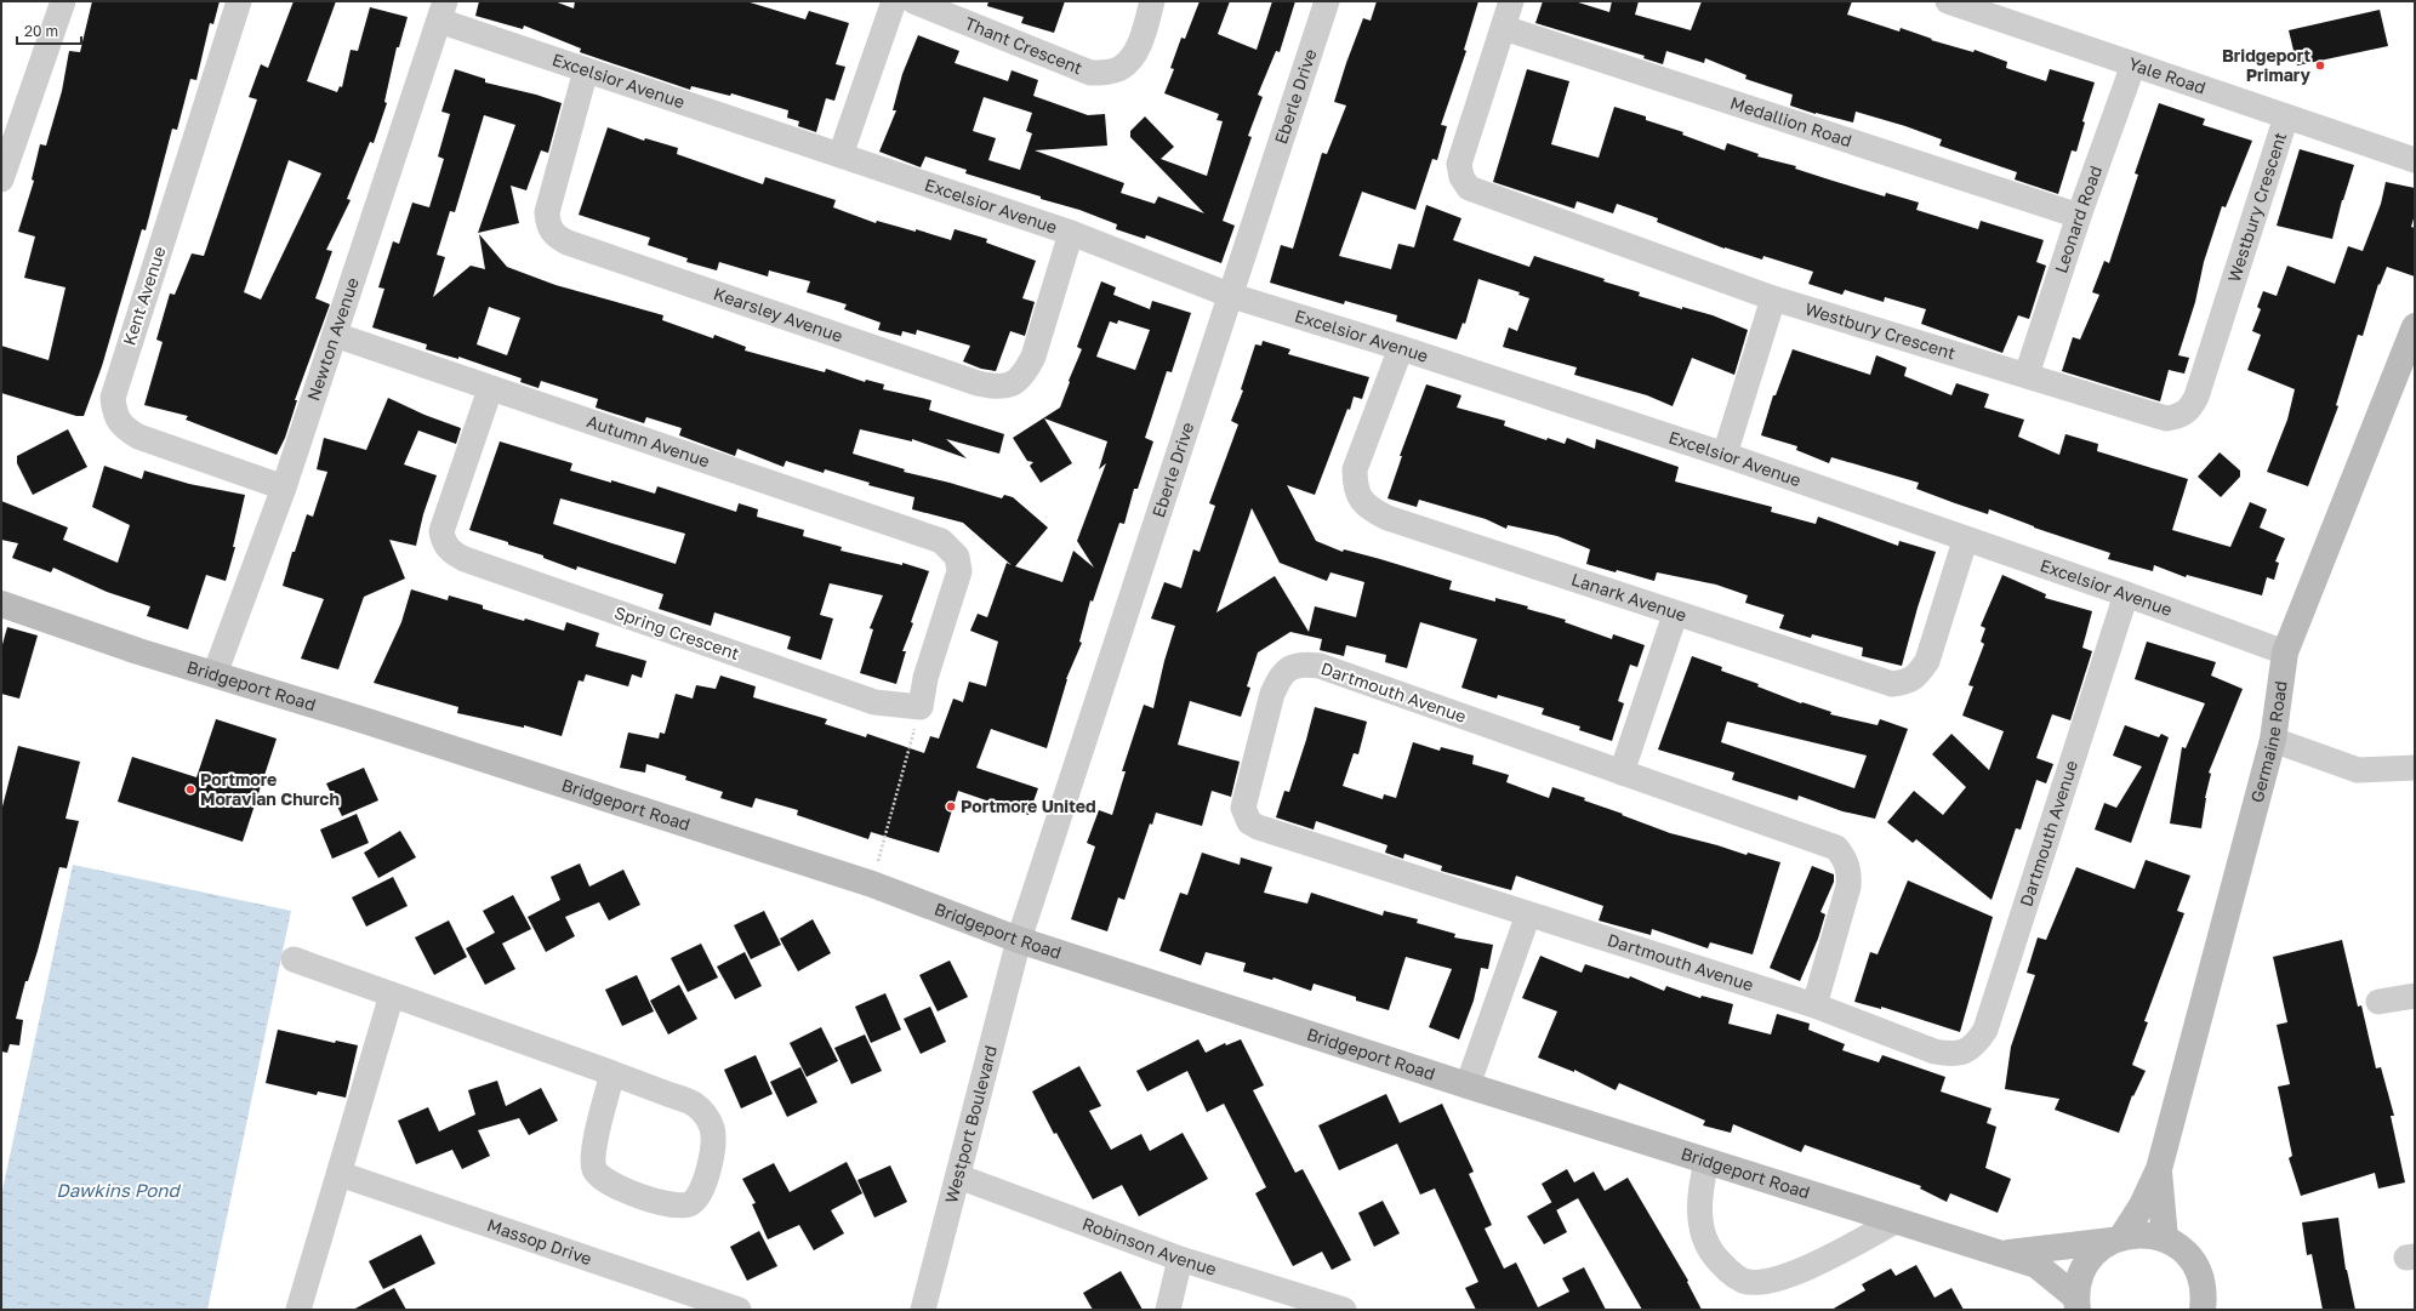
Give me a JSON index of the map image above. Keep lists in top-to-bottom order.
{
  "streets": {
    "main road": ["Bridgeport Road", "Germaine Road"],
    "street": [
      "Thant Crescent",
      "Yale Road",
      "Excelsior Avenue",
      "Eberle Drive",
      "Medallion Road",
      "Westbury Crescent",
      "Leonard Road",
      "Kent Avenue",
      "Kearsley Avenue",
      "Newton Avenue",
      "Autumn Avenue",
      "Lanark Avenue",
      "Spring Crescent",
      "Dartmouth Avenue",
      "Westport Boulevard",
      "Massop Drive",
      "Robinson Avenue"
    ]
  },
  "crossings": [
    ["Yale Road", "Westbury Crescent"],
    ["Yale Road", "Leonard Road"],
    ["Excelsior Avenue", "Eberle Drive"],
    ["Excelsior Avenue", "Kearsley Avenue"],
    ["Excelsior Avenue", "Newton Avenue"],
    ["Excelsior Avenue", "Lanark Avenue"],
    ["Excelsior Avenue", "Dartmouth Avenue"],
    ["Excelsior Avenue", "Germaine Road"],
    ["Eberle Drive", "Bridgeport Road"],
    ["Eberle Drive", "Westport Boulevard"],
    ["Medallion Road", "Westbury Crescent"],
    ["Medallion Road", "Leonard Road"],
    ["Westbury Crescent", "Leonard Road"],
    ["Kent Avenue", "Newton Avenue"],
    ["Newton Avenue", "Autumn Avenue"],
    ["Newton Avenue", "Bridgeport Road"],
    ["Autumn Avenue", "Spring Crescent"],
    ["Bridgeport Road", "Germaine Road"],
    ["Bridgeport Road", "Westport Boulevard"],
    ["Westport Boulevard", "Robinson Avenue"]
  ],
  "water": ["Dawkins Pond"],
  "places": ["Bridgeport Primary", "Portmore Moravian Church", "Portmore United"],
  "scale_bar": "20 m"
}
